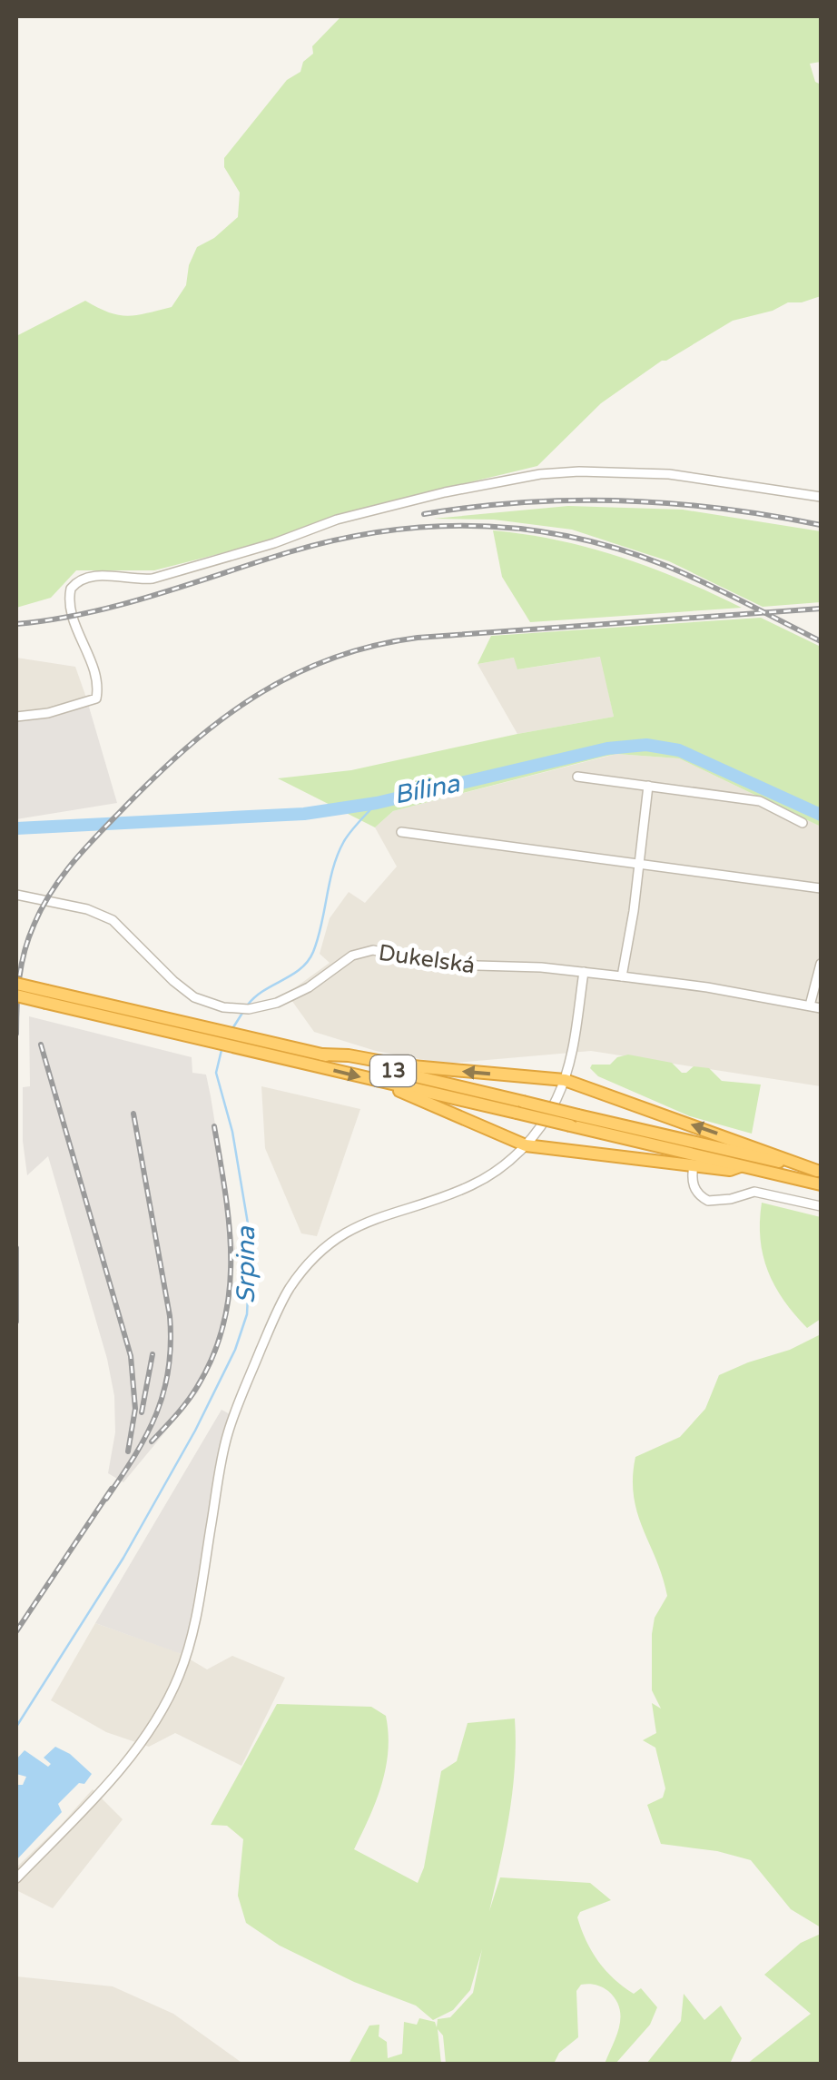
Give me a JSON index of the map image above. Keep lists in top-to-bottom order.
{
  "streets": {
    "highway": ["13"],
    "street": ["Dukelská"]
  },
  "water": ["Bílina", "Srpina"]
}
